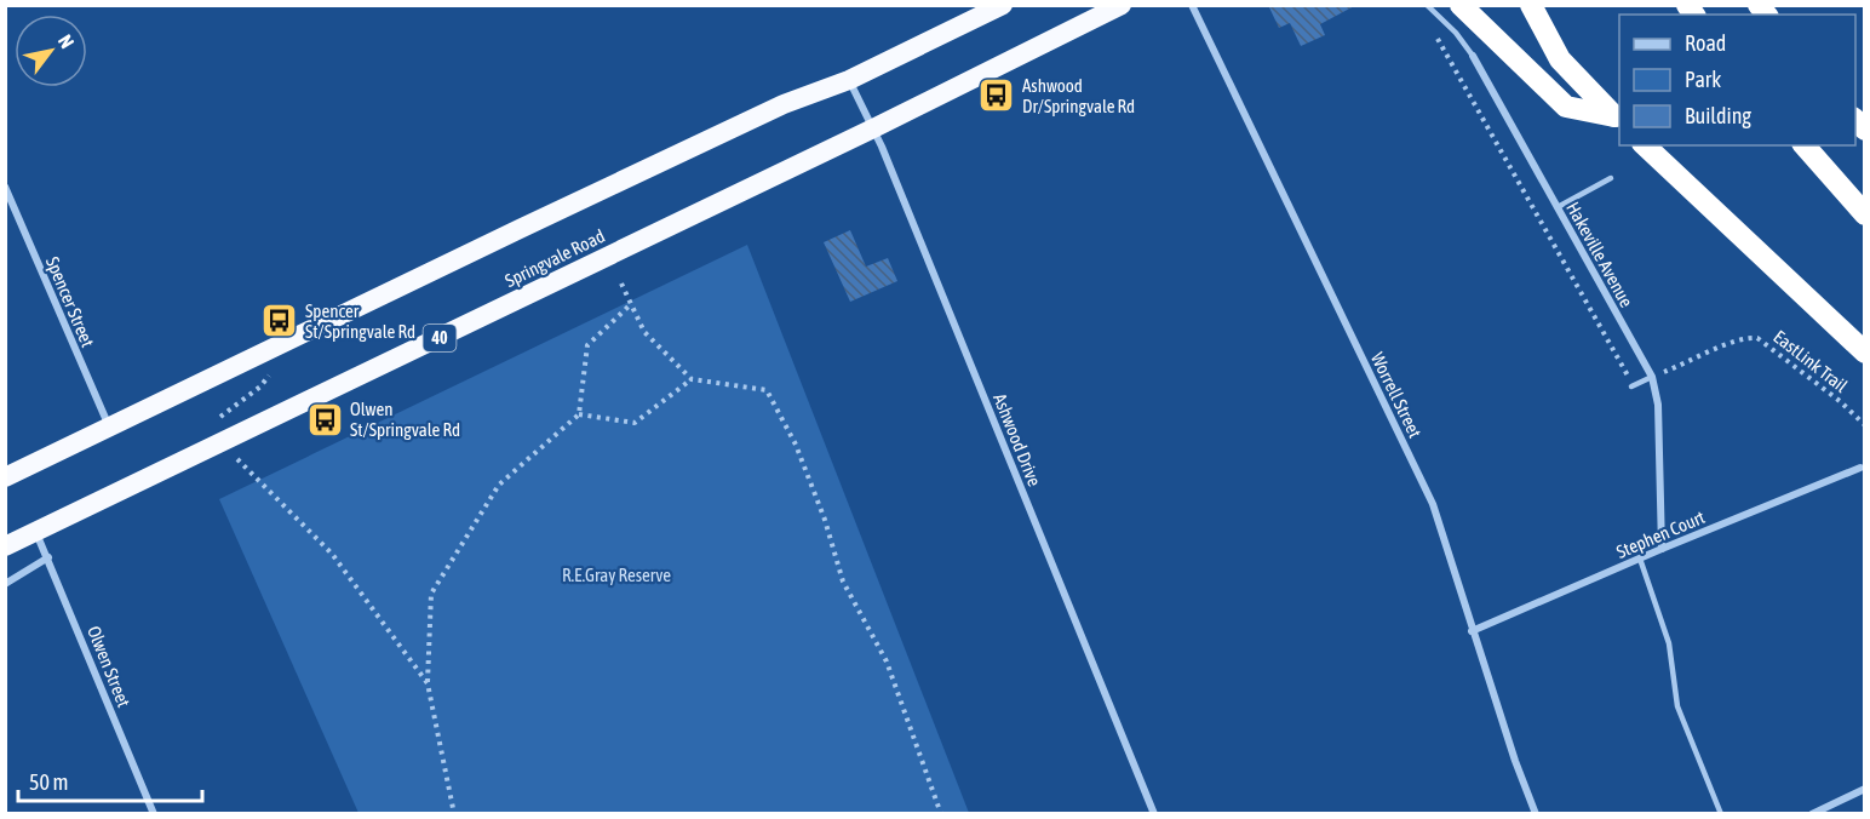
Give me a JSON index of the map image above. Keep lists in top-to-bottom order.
{
  "streets": {
    "highway": ["Springvale Road", "40"],
    "street": [
      "Hakeville Avenue",
      "Spencer Street",
      "Worrell Street",
      "Ashwood Drive",
      "Stephen Court",
      "Olwen Street"
    ],
    "path": ["EastLink Trail"]
  },
  "crossings": [
    ["Hakeville Avenue", "EastLink Trail"],
    ["Hakeville Avenue", "Stephen Court"],
    ["Springvale Road", "Ashwood Drive"],
    ["Springvale Road", "Olwen Street"],
    ["Worrell Street", "Stephen Court"]
  ],
  "parks": ["R.E.Gray Reserve"],
  "places": {
    "bus stop": ["Ashwood Dr/Springvale Rd", "Spencer St/Springvale Rd", "Olwen St/Springvale Rd"]
  },
  "legend": ["Road", "Park", "Building"],
  "scale_bar": "50 m",
  "north": "top right"
}
